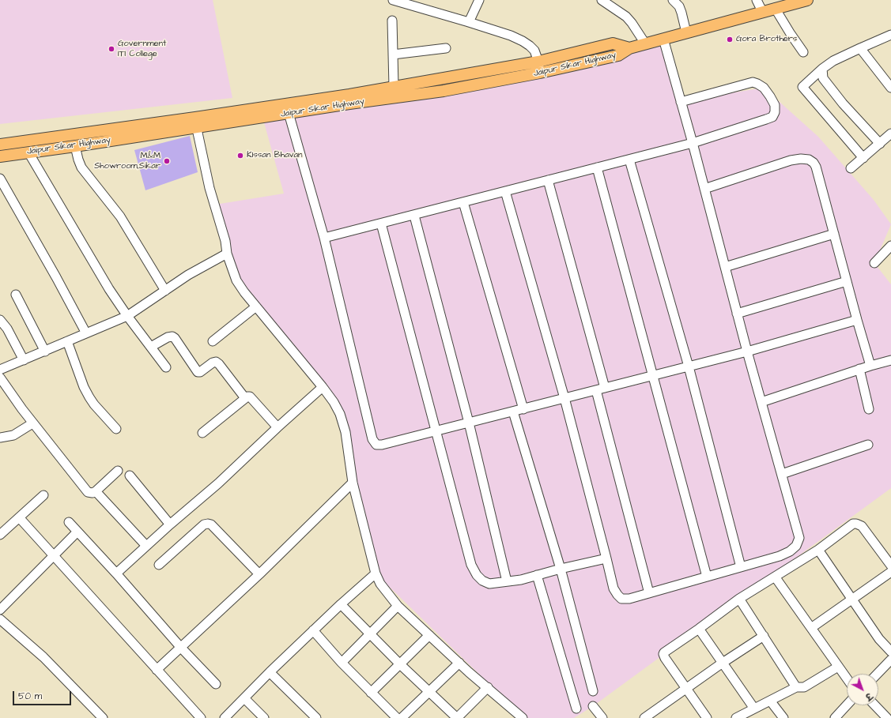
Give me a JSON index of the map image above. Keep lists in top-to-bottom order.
{
  "streets": {
    "main road": ["Jaipur Sikar Highway"]
  },
  "places": [
    "Gora Brothers",
    "Government ITI College",
    "KIssan Bhavan",
    "M&M Showroom,Sikar"
  ],
  "scale_bar": "50 m",
  "north": "bottom right"
}
